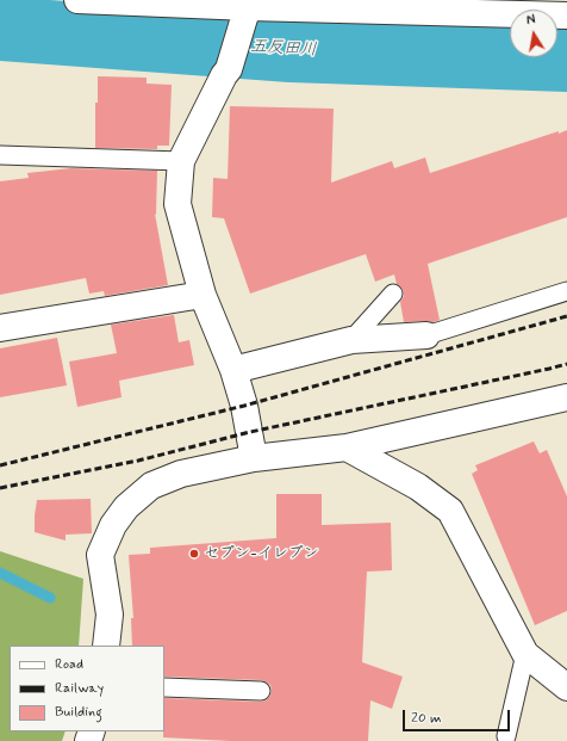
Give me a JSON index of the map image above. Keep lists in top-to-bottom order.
{
  "water": ["五反田川"],
  "places": ["セブン-イレブン"],
  "legend": ["Road", "Railway", "Building"],
  "scale_bar": "20 m",
  "north": "top"
}
